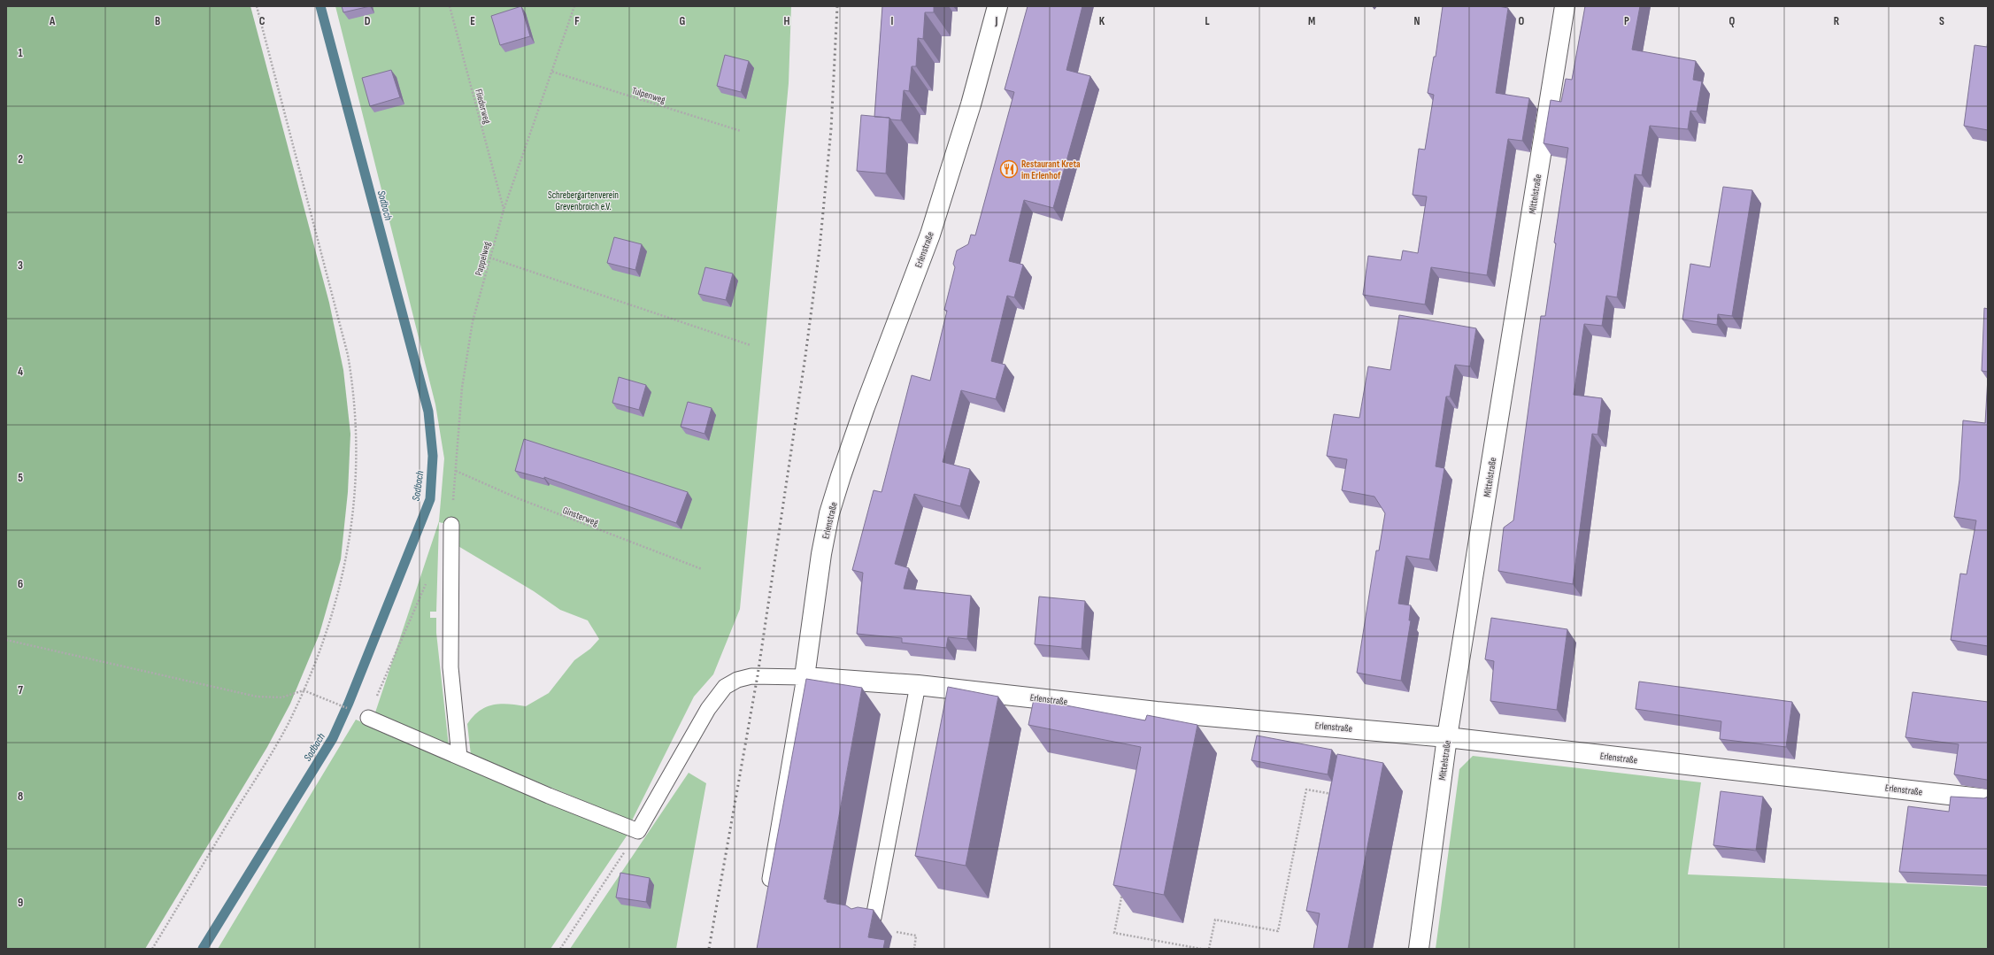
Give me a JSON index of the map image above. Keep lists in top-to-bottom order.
{
  "streets": {
    "street": ["Mittelstraße", "Erlenstraße"],
    "path": [
      "Tulpenweg",
      "Fliederweg",
      "Pappelweg",
      "Ginsterweg"
    ]
  },
  "crossings": [
    ["Tulpenweg", "Pappelweg"],
    ["Fliederweg", "Pappelweg"],
    ["Mittelstraße", "Erlenstraße"],
    ["Pappelweg", "Ginsterweg"]
  ],
  "water": ["Sodbach"],
  "parks": ["Schrebergartenverein Grevenbroich e.V."],
  "places": {
    "restaurant": ["Restaurant Kreta im Erlenhof"]
  },
  "grid": {
    "columns": [
      "A",
      "B",
      "C",
      "D",
      "E",
      "F",
      "G",
      "H",
      "I",
      "J",
      "K",
      "L",
      "M",
      "N",
      "O",
      "P",
      "Q",
      "R",
      "S"
    ],
    "rows": [
      "1",
      "2",
      "3",
      "4",
      "5",
      "6",
      "7",
      "8",
      "9"
    ]
  }
}
